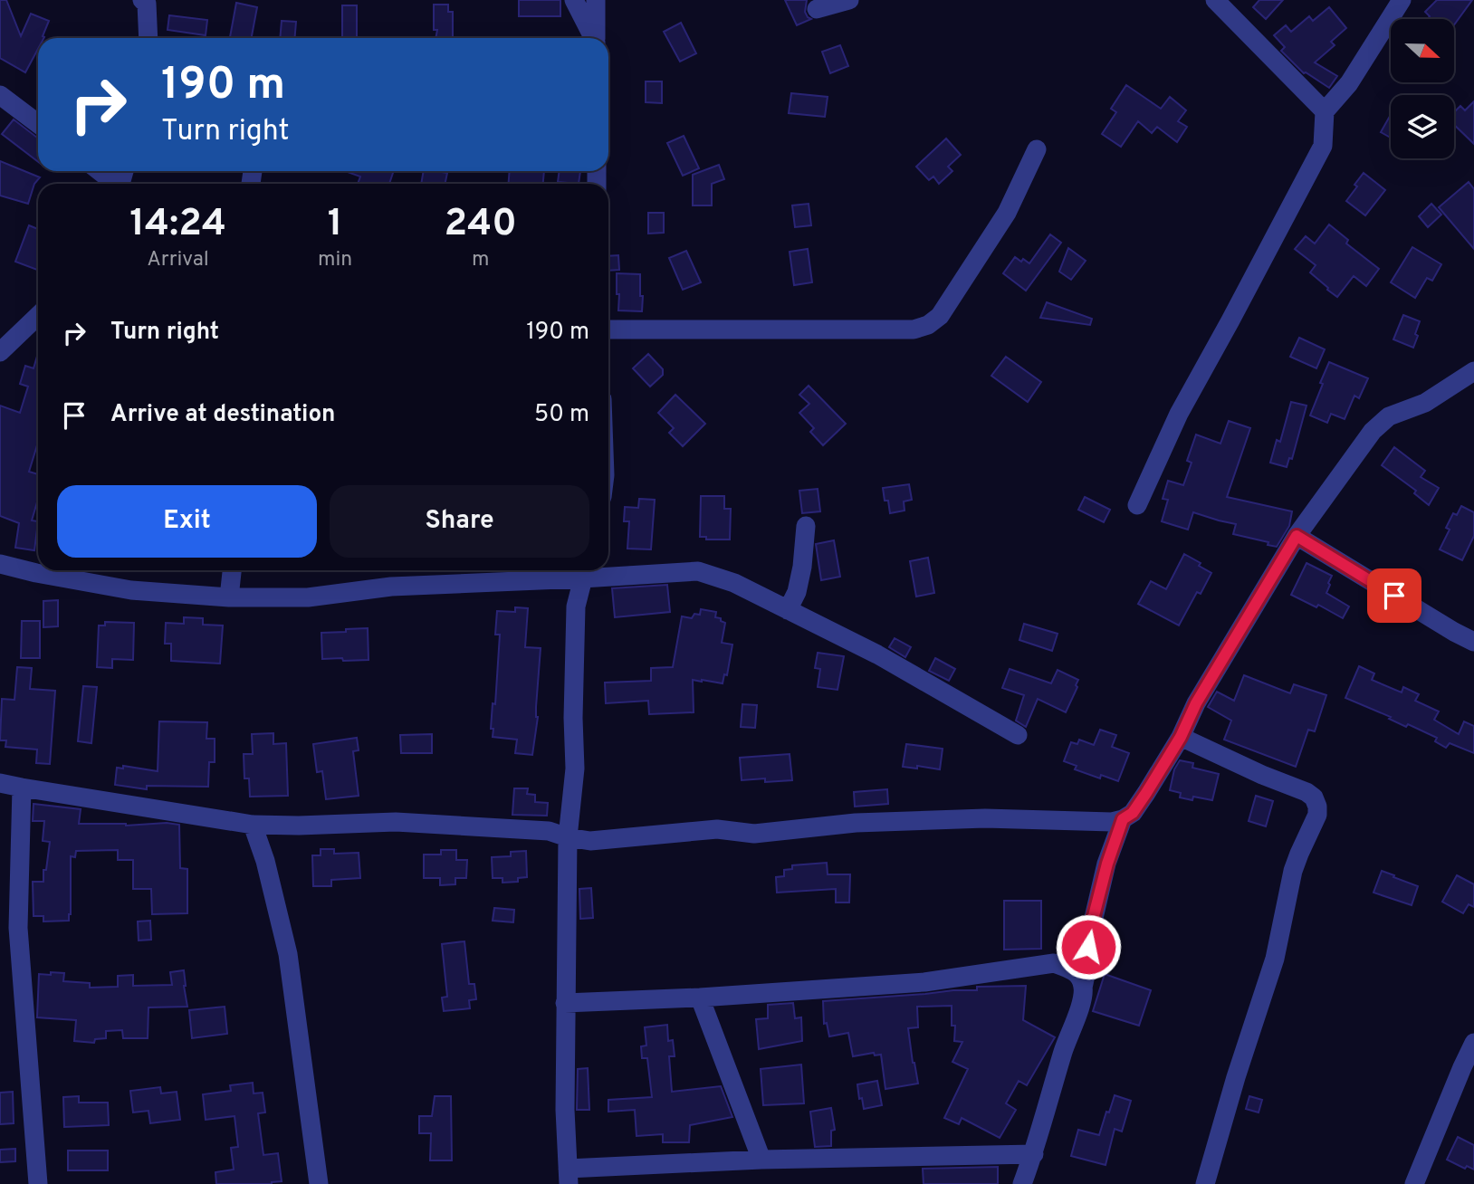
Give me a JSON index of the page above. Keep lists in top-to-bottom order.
{
  "north": "right",
  "page": {
    "turn": ["190 m", "Turn right"],
    "eta": [
      "14:24",
      "Arrival",
      "1",
      "min",
      "240",
      "m"
    ],
    "list": [
      {
        "name": "Turn right",
        "value": "190 m"
      },
      {
        "name": "Arrive at destination",
        "value": "50 m"
      }
    ],
    "buttons": ["Exit", "Share"]
  }
}
